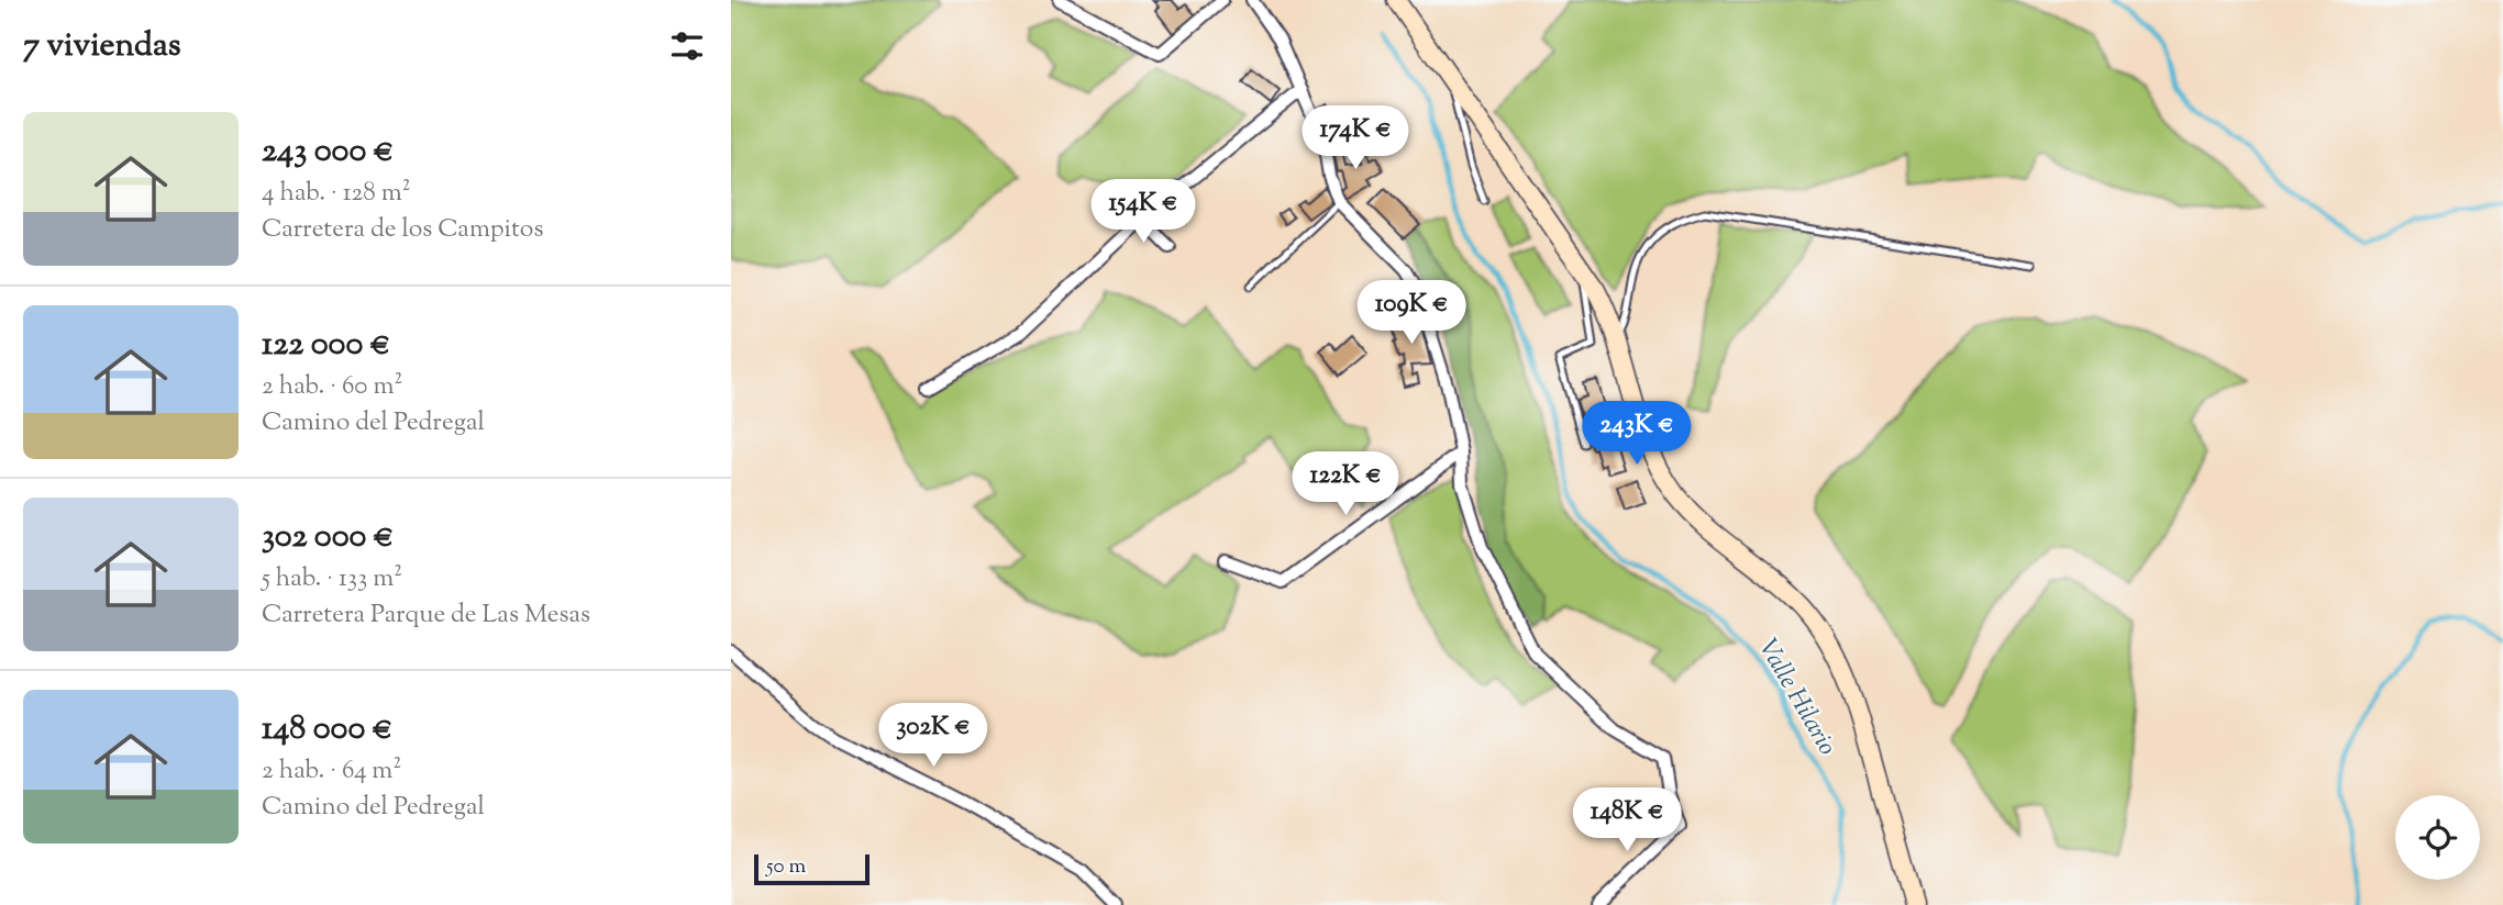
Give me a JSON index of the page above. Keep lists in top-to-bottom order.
{
  "water": ["Valle Hilario"],
  "scale_bar": "50 m",
  "page": {
    "heading": "7 viviendas",
    "list": [
      {
        "name": "243 000 €",
        "note": "4 hab. · 128 m² · Carretera de los Campitos"
      },
      {
        "name": "122 000 €",
        "note": "2 hab. · 60 m² · Camino del Pedregal"
      },
      {
        "name": "302 000 €",
        "note": "5 hab. · 133 m² · Carretera Parque de Las Mesas"
      },
      {
        "name": "148 000 €",
        "note": "2 hab. · 64 m² · Camino del Pedregal"
      }
    ],
    "price": [
      "174K €",
      "154K €",
      "109K €",
      "243K €",
      "122K €",
      "302K €",
      "148K €"
    ],
    "scale": "50 m"
  }
}
